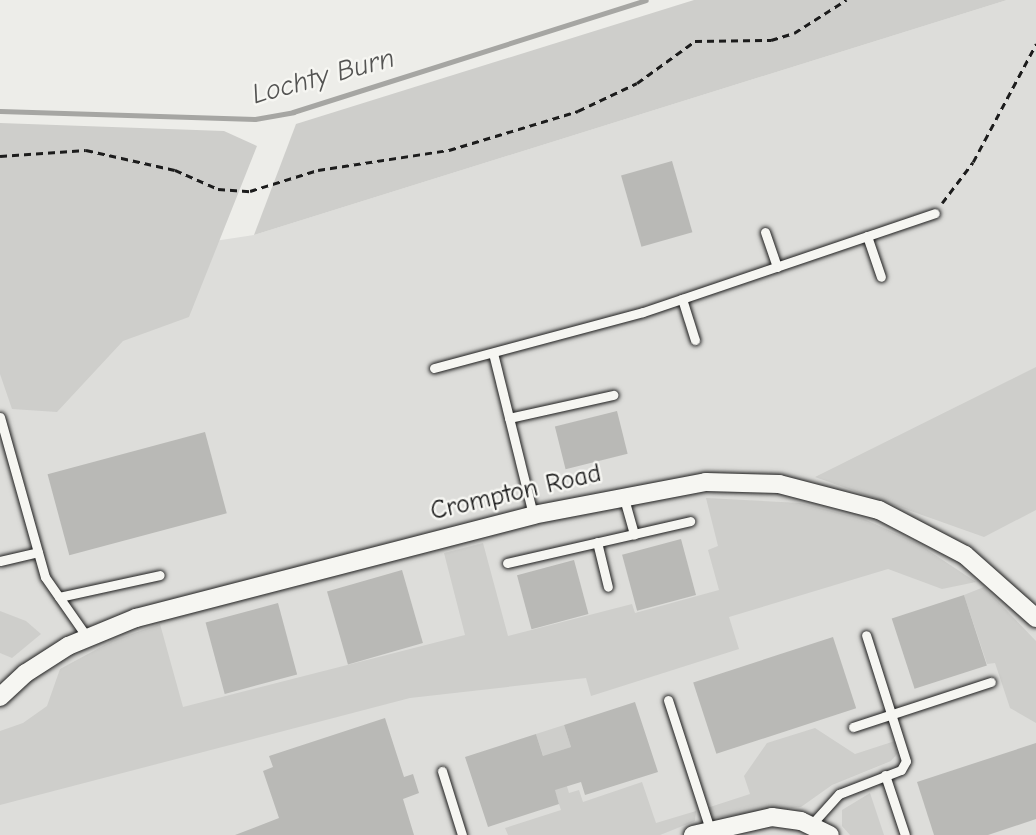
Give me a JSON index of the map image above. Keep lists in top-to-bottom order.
{
  "streets": {
    "street": ["Crompton Road"]
  },
  "water": ["Lochty Burn"]
}
